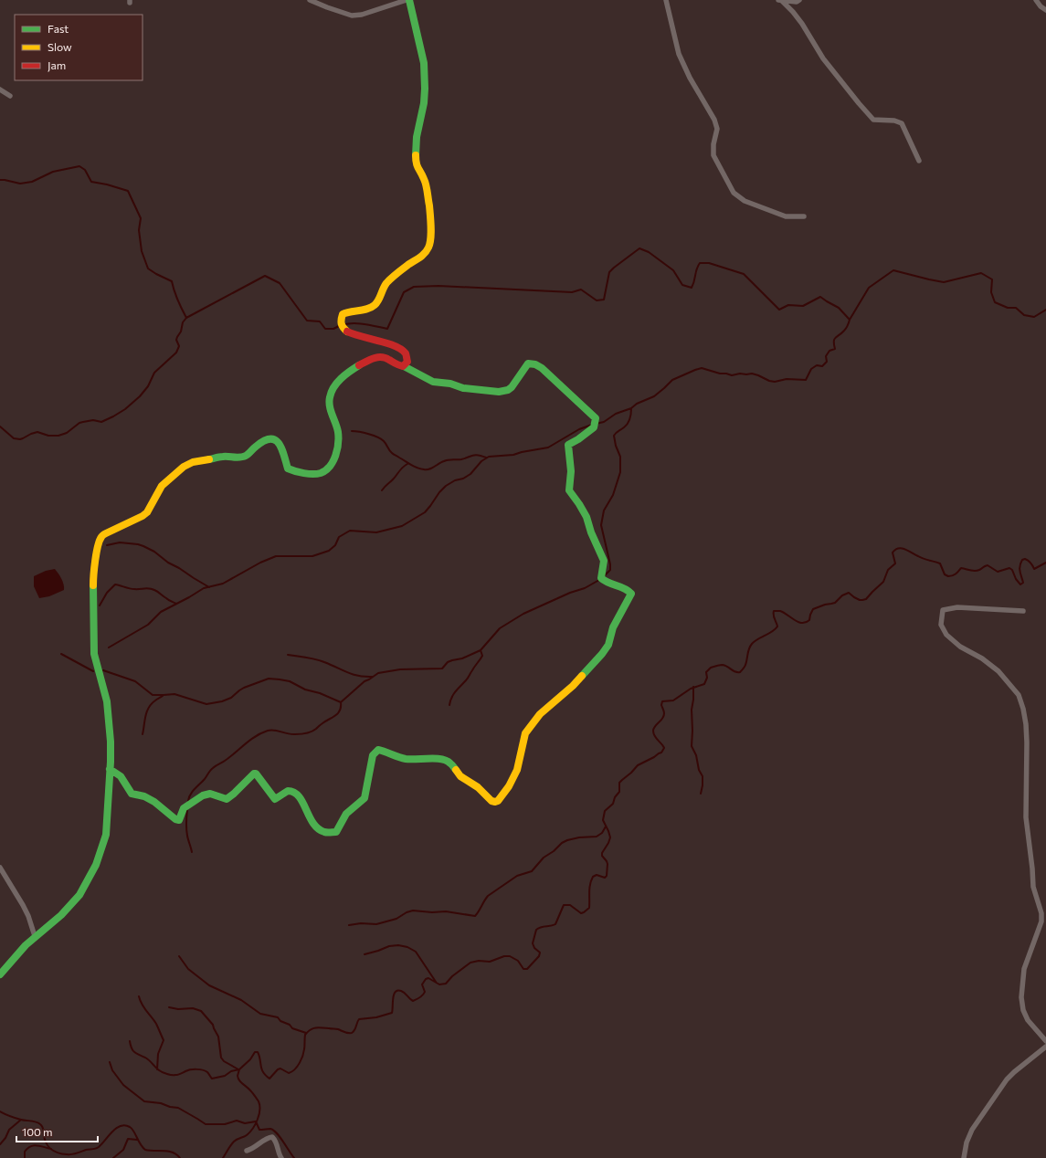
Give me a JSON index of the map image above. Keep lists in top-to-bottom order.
{
  "legend": ["Fast", "Slow", "Jam"],
  "scale_bar": "100 m"
}
